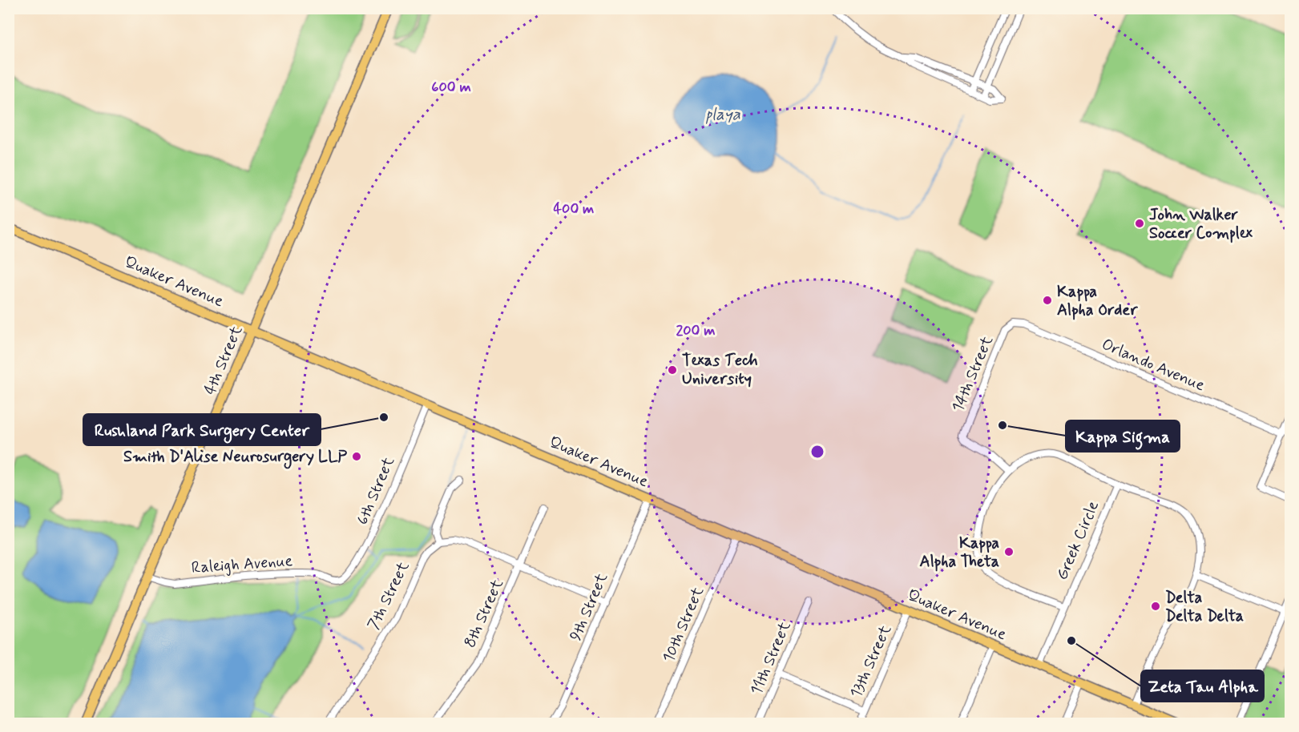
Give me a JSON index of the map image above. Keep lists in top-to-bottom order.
{
  "streets": {
    "main road": ["Quaker Avenue", "4th Street"],
    "street": [
      "Orlando Avenue",
      "14th Street",
      "6th Street",
      "Greek Circle",
      "Raleigh Avenue",
      "7th Street",
      "9th Street",
      "8th Street",
      "10th Street",
      "11th Street",
      "13th Street"
    ]
  },
  "crossings": [
    ["Quaker Avenue", "4th Street"],
    ["Quaker Avenue", "6th Street"],
    ["Quaker Avenue", "Greek Circle"],
    ["Quaker Avenue", "9th Street"],
    ["Quaker Avenue", "10th Street"],
    ["Quaker Avenue", "13th Street"],
    ["4th Street", "Raleigh Avenue"],
    ["Orlando Avenue", "14th Street"],
    ["14th Street", "Greek Circle"],
    ["6th Street", "Raleigh Avenue"]
  ],
  "water": ["playa"],
  "places": [
    "John Walker Soccer Complex",
    "Kappa Alpha Order",
    "Texas Tech University",
    "Rushland Park Surgery Center",
    "Kappa Sigma",
    "Smith D'Alise Neurosurgery LLP",
    "Kappa Alpha Theta",
    "Delta Delta Delta",
    "Zeta Tau Alpha"
  ],
  "rings": ["600 m", "400 m", "200 m"]
}
